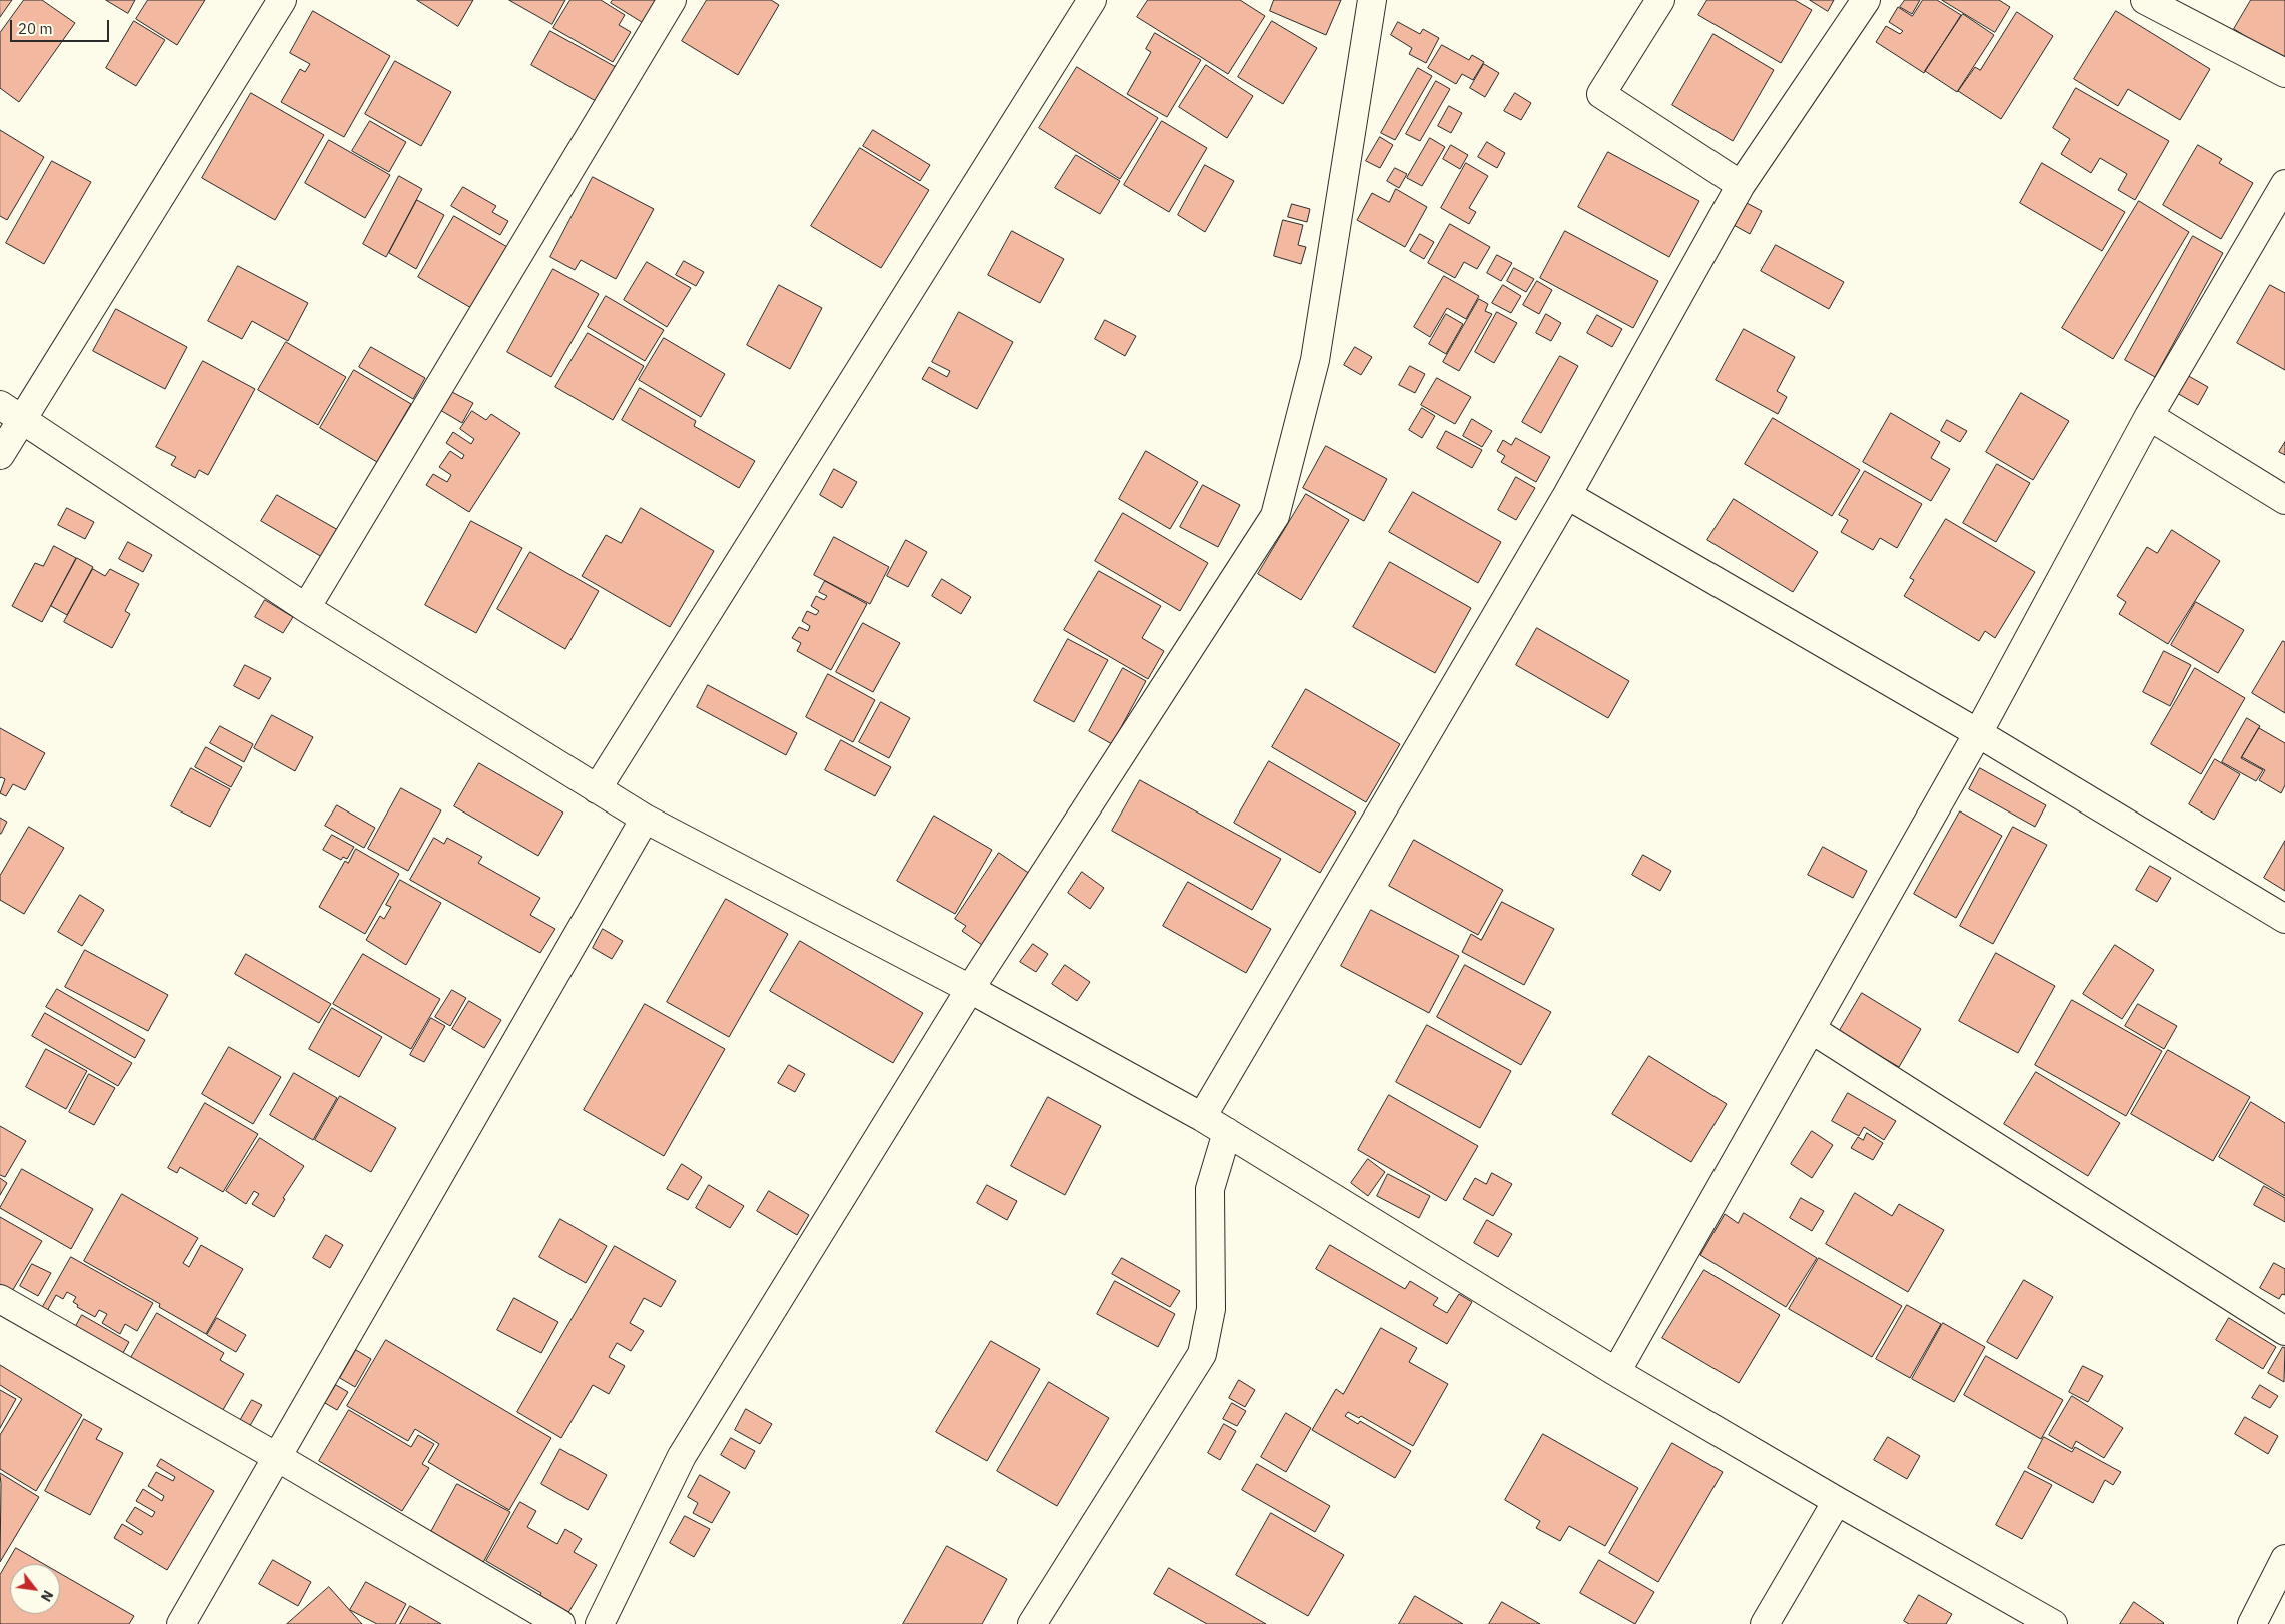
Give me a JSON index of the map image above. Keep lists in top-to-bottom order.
{
  "scale_bar": "20 m",
  "north": "bottom right"
}
